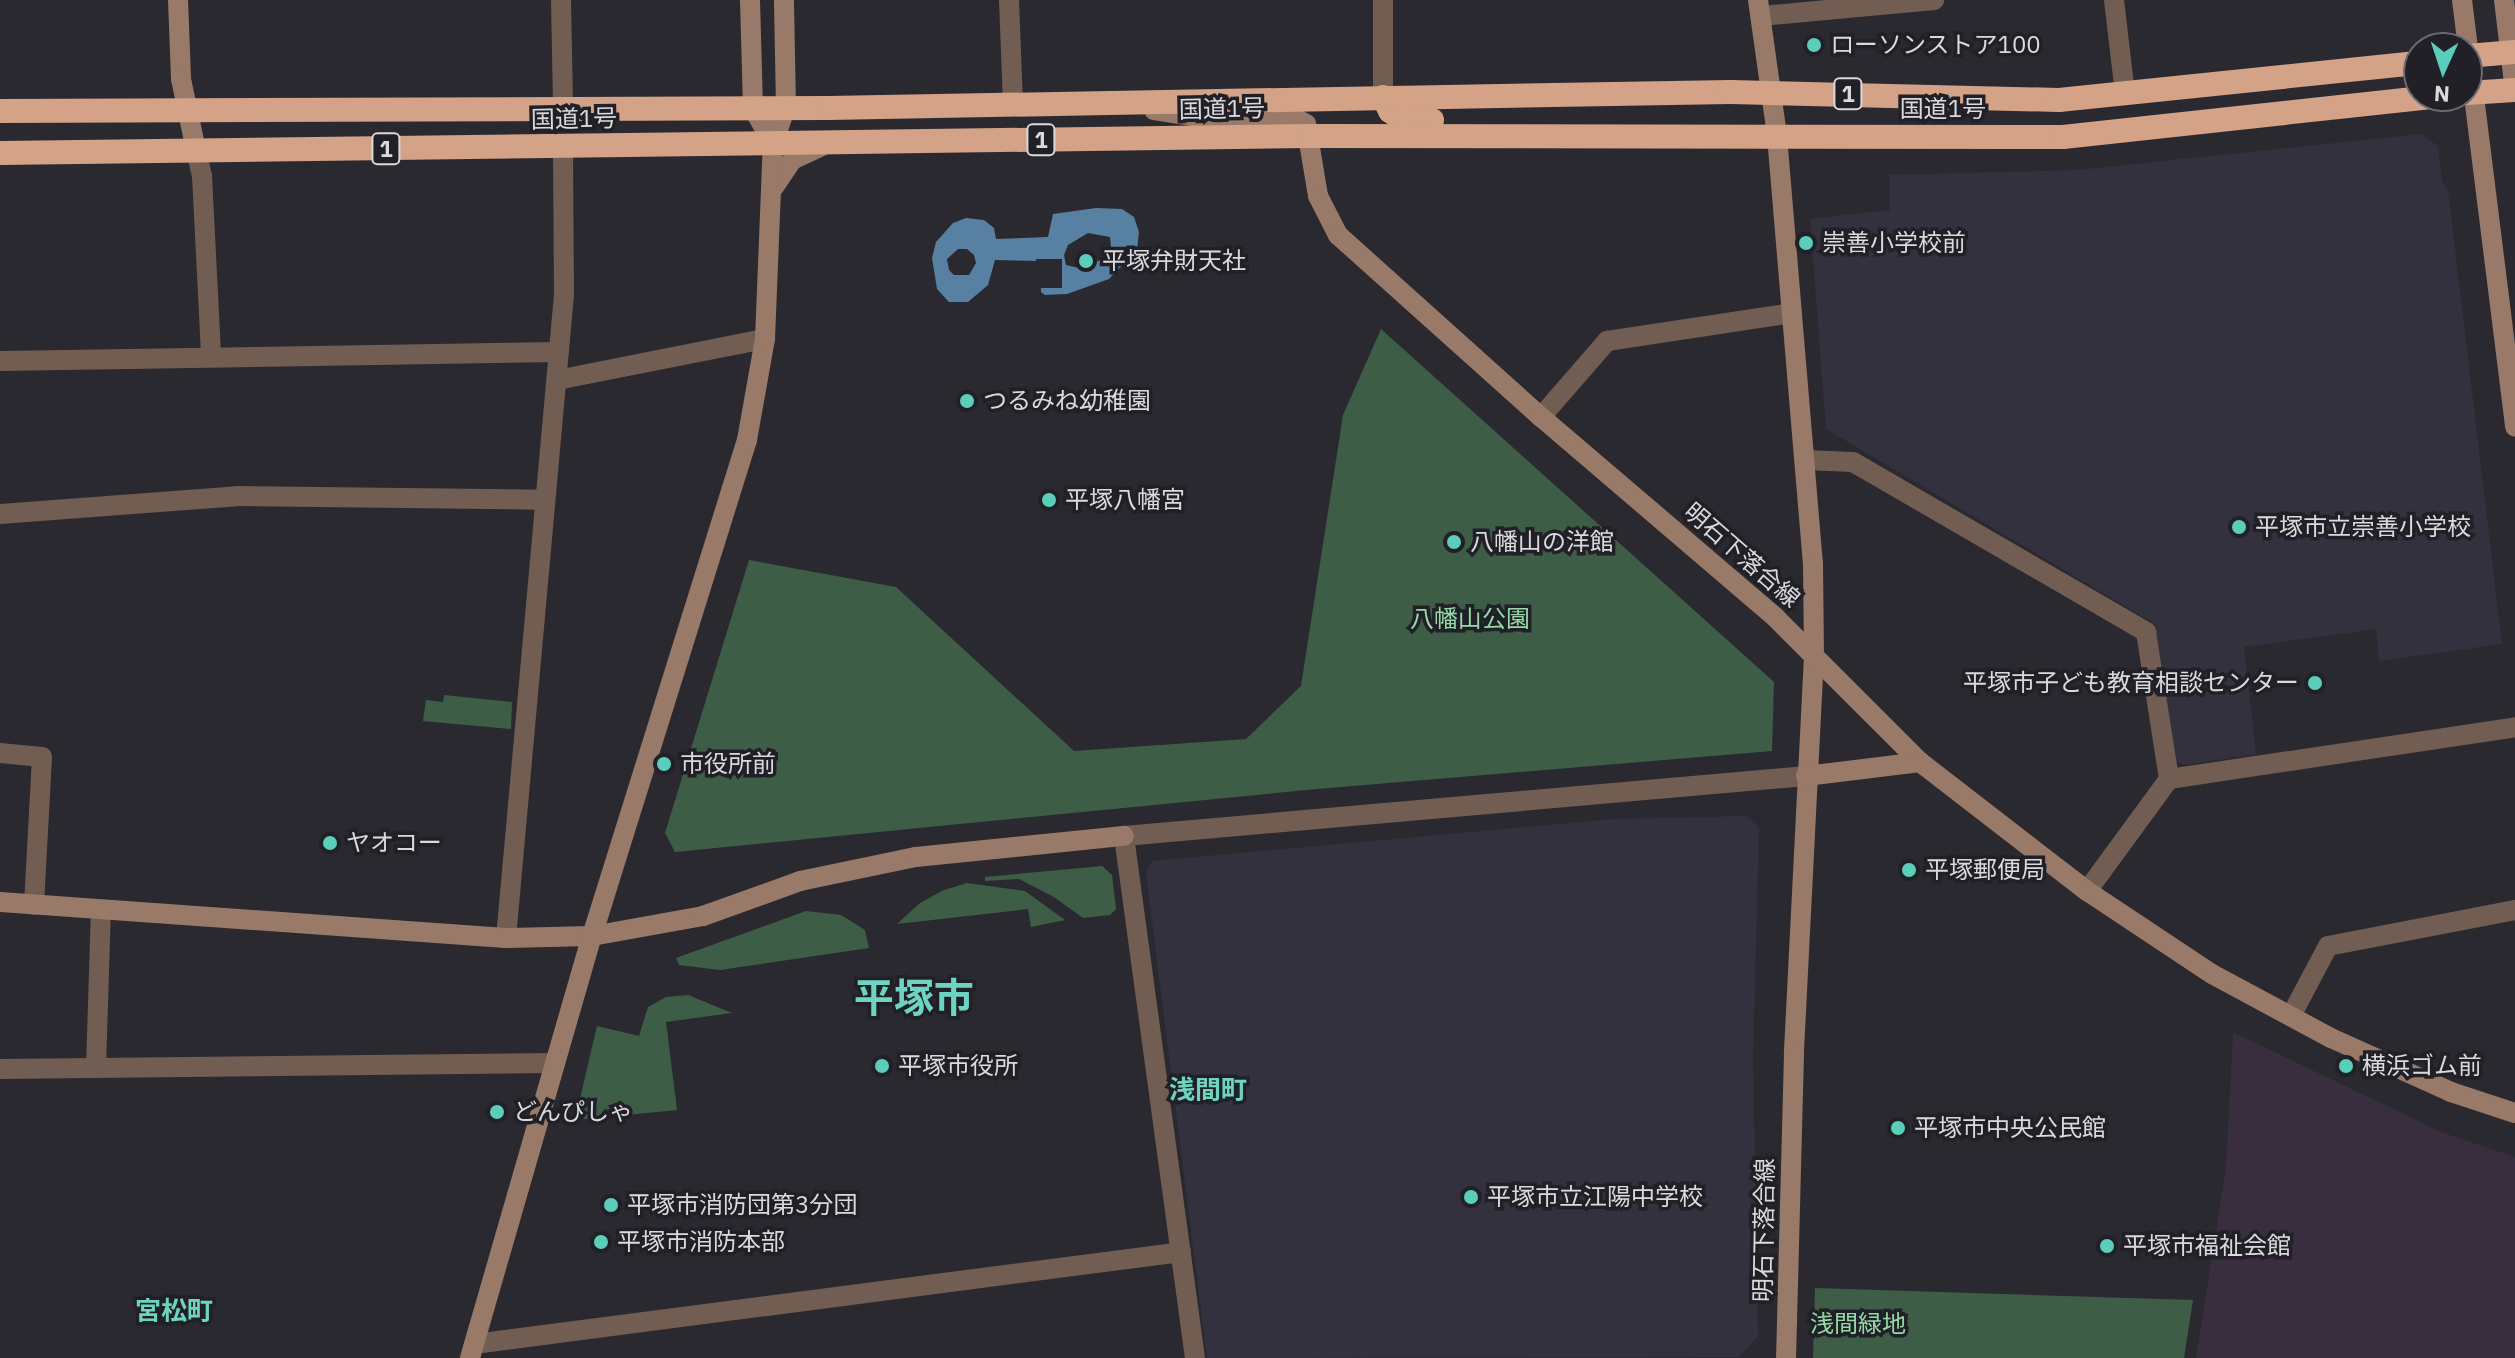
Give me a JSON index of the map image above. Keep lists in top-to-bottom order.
{
  "streets": {
    "highway": ["1", "国道1号"],
    "street": ["明石下落合線"]
  },
  "crossings": [
    ["1", "国道1号"],
    ["国道1号", "明石下落合線"]
  ],
  "districts": ["平塚市", "浅間町", "宮松町"],
  "parks": ["八幡山公園", "浅間緑地"],
  "places": [
    "ローソンストア100",
    "崇善小学校前",
    "平塚弁財天社",
    "つるみね幼稚園",
    "平塚八幡宮",
    "平塚市立崇善小学校",
    "八幡山の洋館",
    "平塚市子ども教育相談センター",
    "市役所前",
    "ヤオコー",
    "平塚郵便局",
    "平塚市役所",
    "横浜ゴム前",
    "どんぴしゃ",
    "平塚市中央公民館",
    "平塚市立江陽中学校",
    "平塚市消防団第3分団",
    "平塚市消防本部",
    "平塚市福祉会館"
  ],
  "north": "bottom"
}
